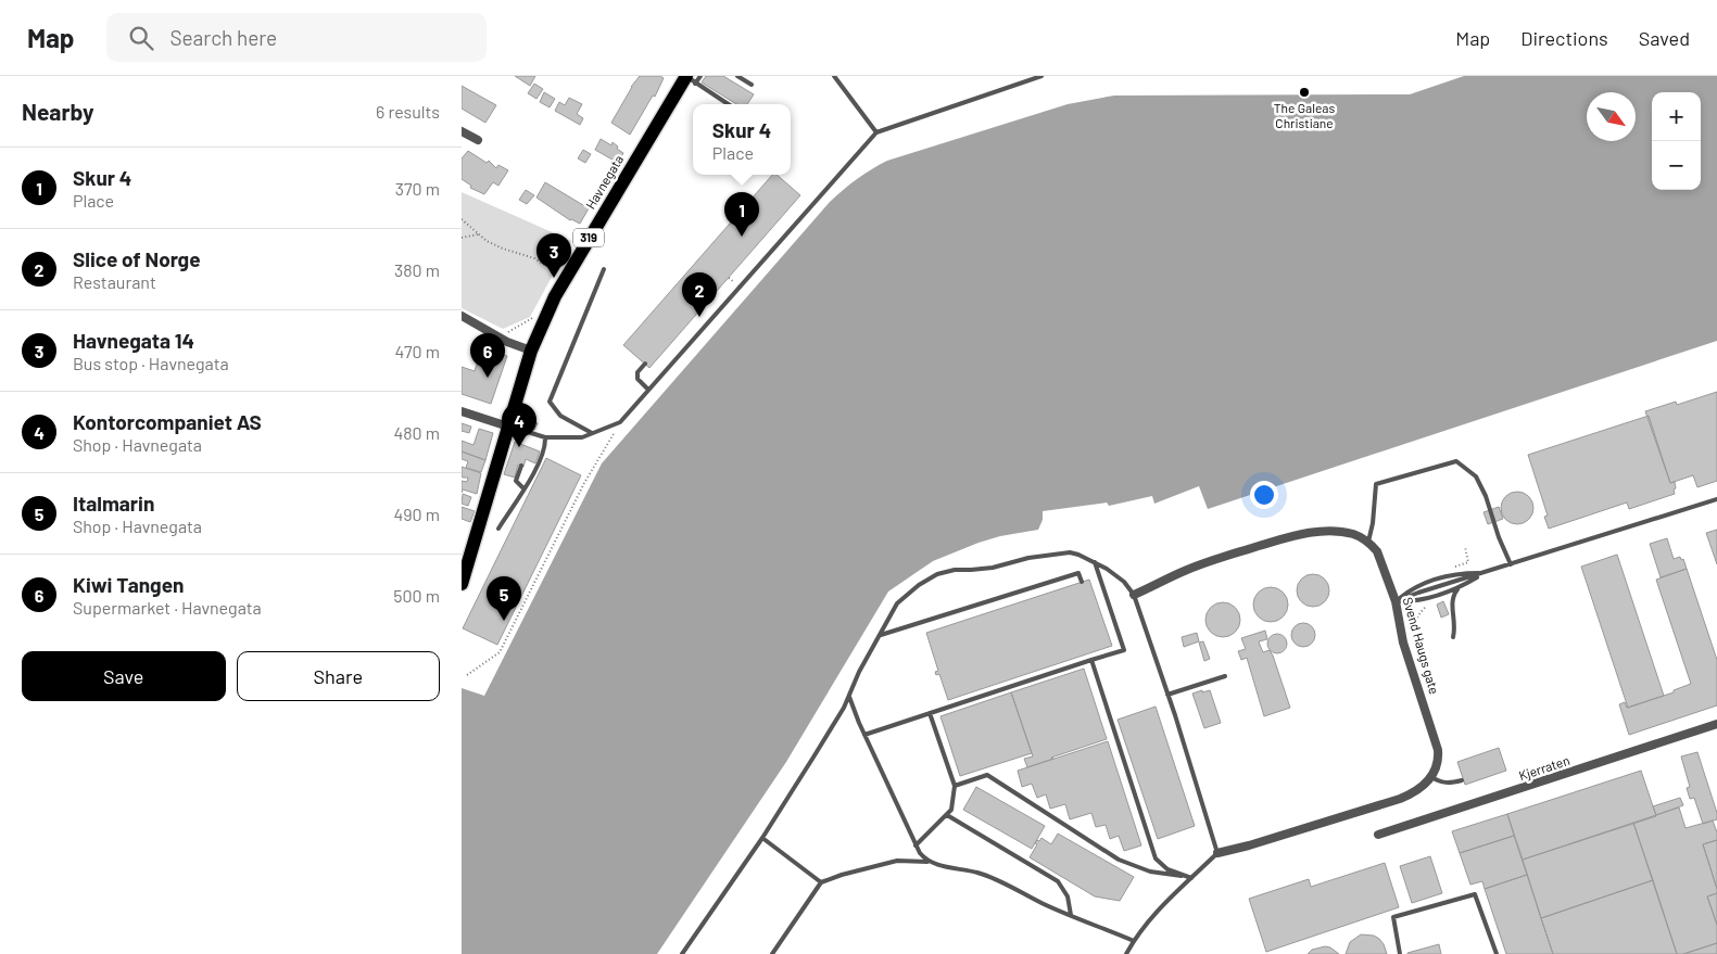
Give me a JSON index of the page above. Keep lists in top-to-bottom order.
{
  "streets": {
    "main road": ["Havnegata", "319"],
    "street": ["Svend Haugs gate", "Kjerraten"]
  },
  "places": ["The Galeas Christiane"],
  "north": "bottom right",
  "page": {
    "header": "Map",
    "search": "Search here",
    "nav": ["Map", "Directions", "Saved"],
    "heading": ["Nearby", "6 results"],
    "map_buttons": ["+", "−"],
    "popup": ["Skur 4", "Place"],
    "list": [
      {
        "mark": "1",
        "name": "Skur 4",
        "note": "Place",
        "value": "370 m"
      },
      {
        "mark": "2",
        "name": "Slice of Norge",
        "note": "Restaurant",
        "value": "380 m"
      },
      {
        "mark": "3",
        "name": "Havnegata 14",
        "note": "Bus stop · Havnegata",
        "value": "470 m"
      },
      {
        "mark": "4",
        "name": "Kontorcompaniet AS",
        "note": "Shop · Havnegata",
        "value": "480 m"
      },
      {
        "mark": "5",
        "name": "Italmarin",
        "note": "Shop · Havnegata",
        "value": "490 m"
      },
      {
        "mark": "6",
        "name": "Kiwi Tangen",
        "note": "Supermarket · Havnegata",
        "value": "500 m"
      }
    ],
    "pins": [
      "1",
      "3",
      "2",
      "6",
      "4",
      "5"
    ],
    "buttons": ["Save", "Share"]
  }
}
